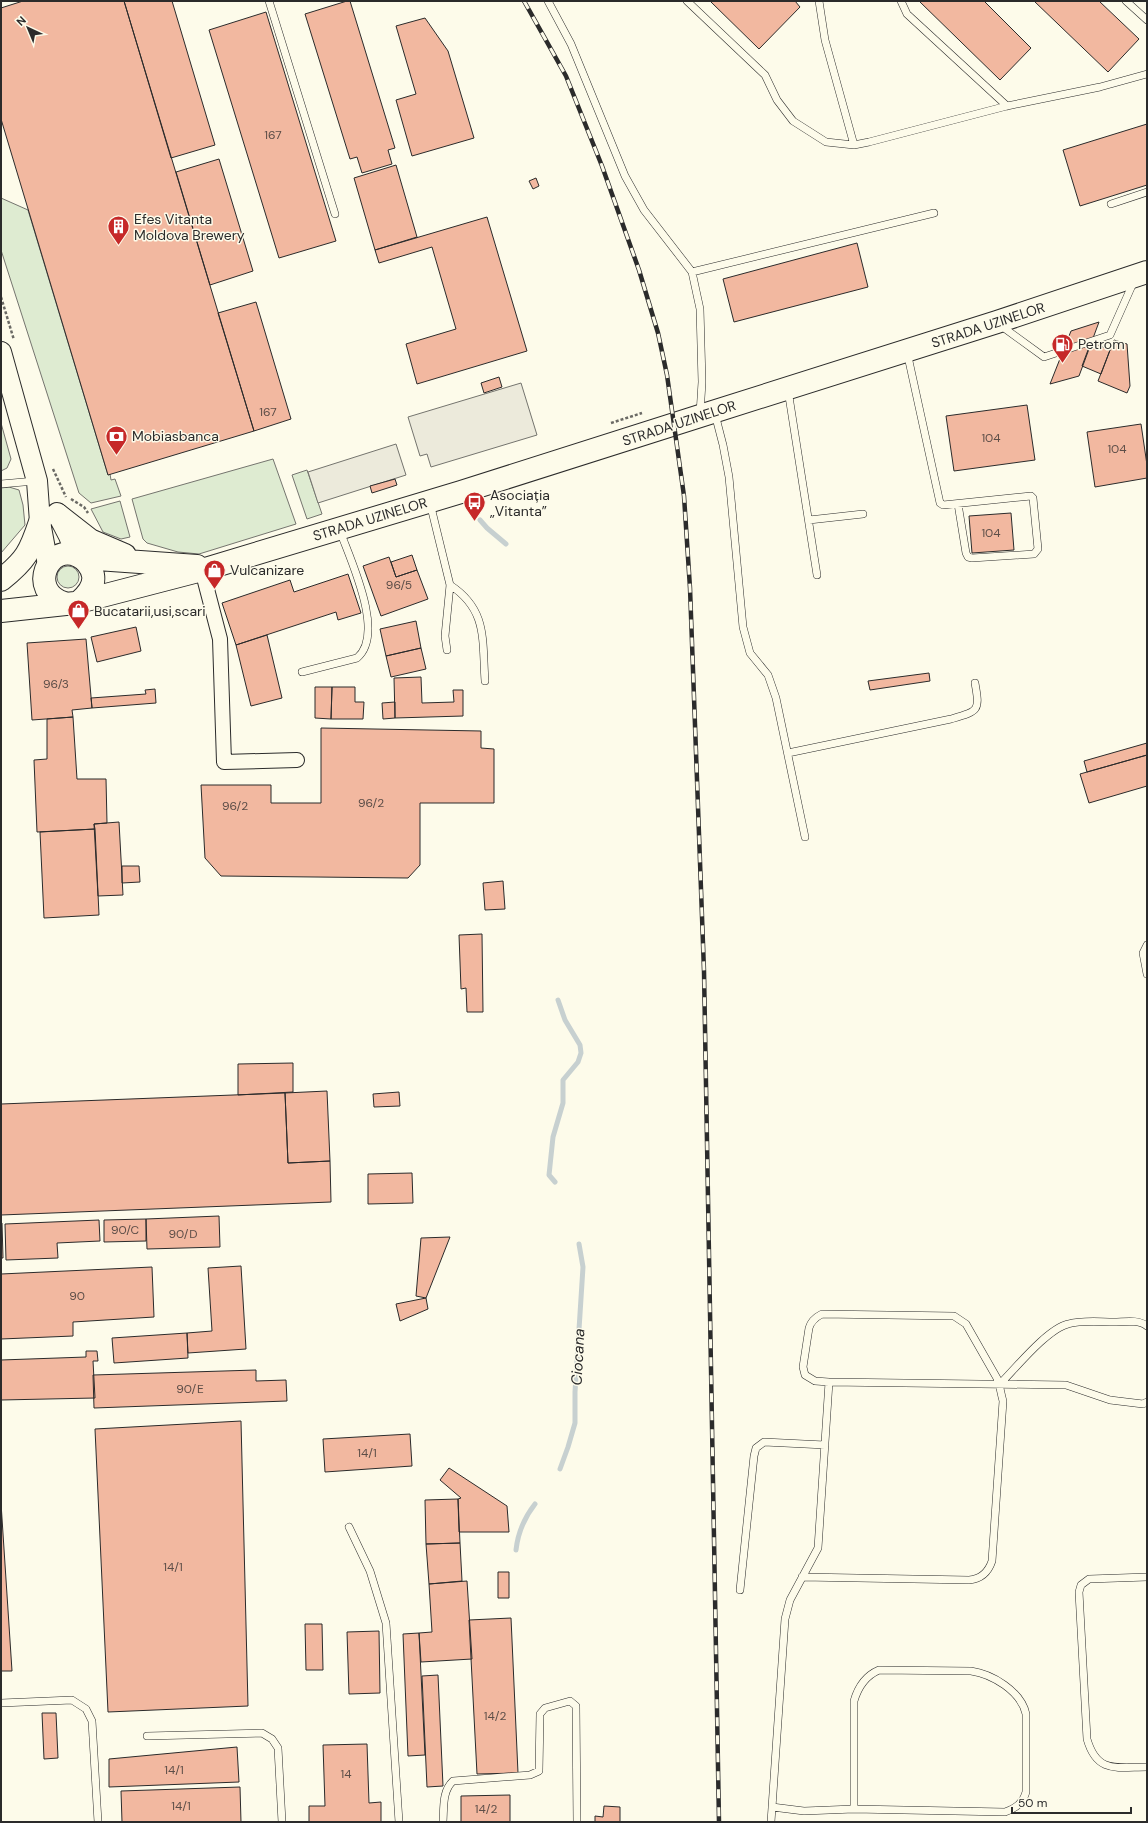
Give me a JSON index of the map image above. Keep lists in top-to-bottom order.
{
  "streets": {
    "main road": ["STRADA UZINELOR"]
  },
  "water": ["Ciocana"],
  "places": {
    "building": ["Efes Vitanta Moldova Brewery"],
    "fuel station": ["Petrom"],
    "bank": ["Mobiasbanca"],
    "bus stop": ["Asociația „Vitanta”"],
    "shop": ["Vulcanizare", "Bucatarii,usi,scari"]
  },
  "house_numbers": [
    "167",
    "167",
    "104",
    "104",
    "104",
    "96/5",
    "96/3",
    "96/2",
    "96/2",
    "90/C",
    "90/D",
    "90",
    "90/E",
    "14/1",
    "14/1",
    "14/2",
    "14/1",
    "14",
    "14/1",
    "14/2"
  ],
  "scale_bar": "50 m",
  "north": "top left"
}
